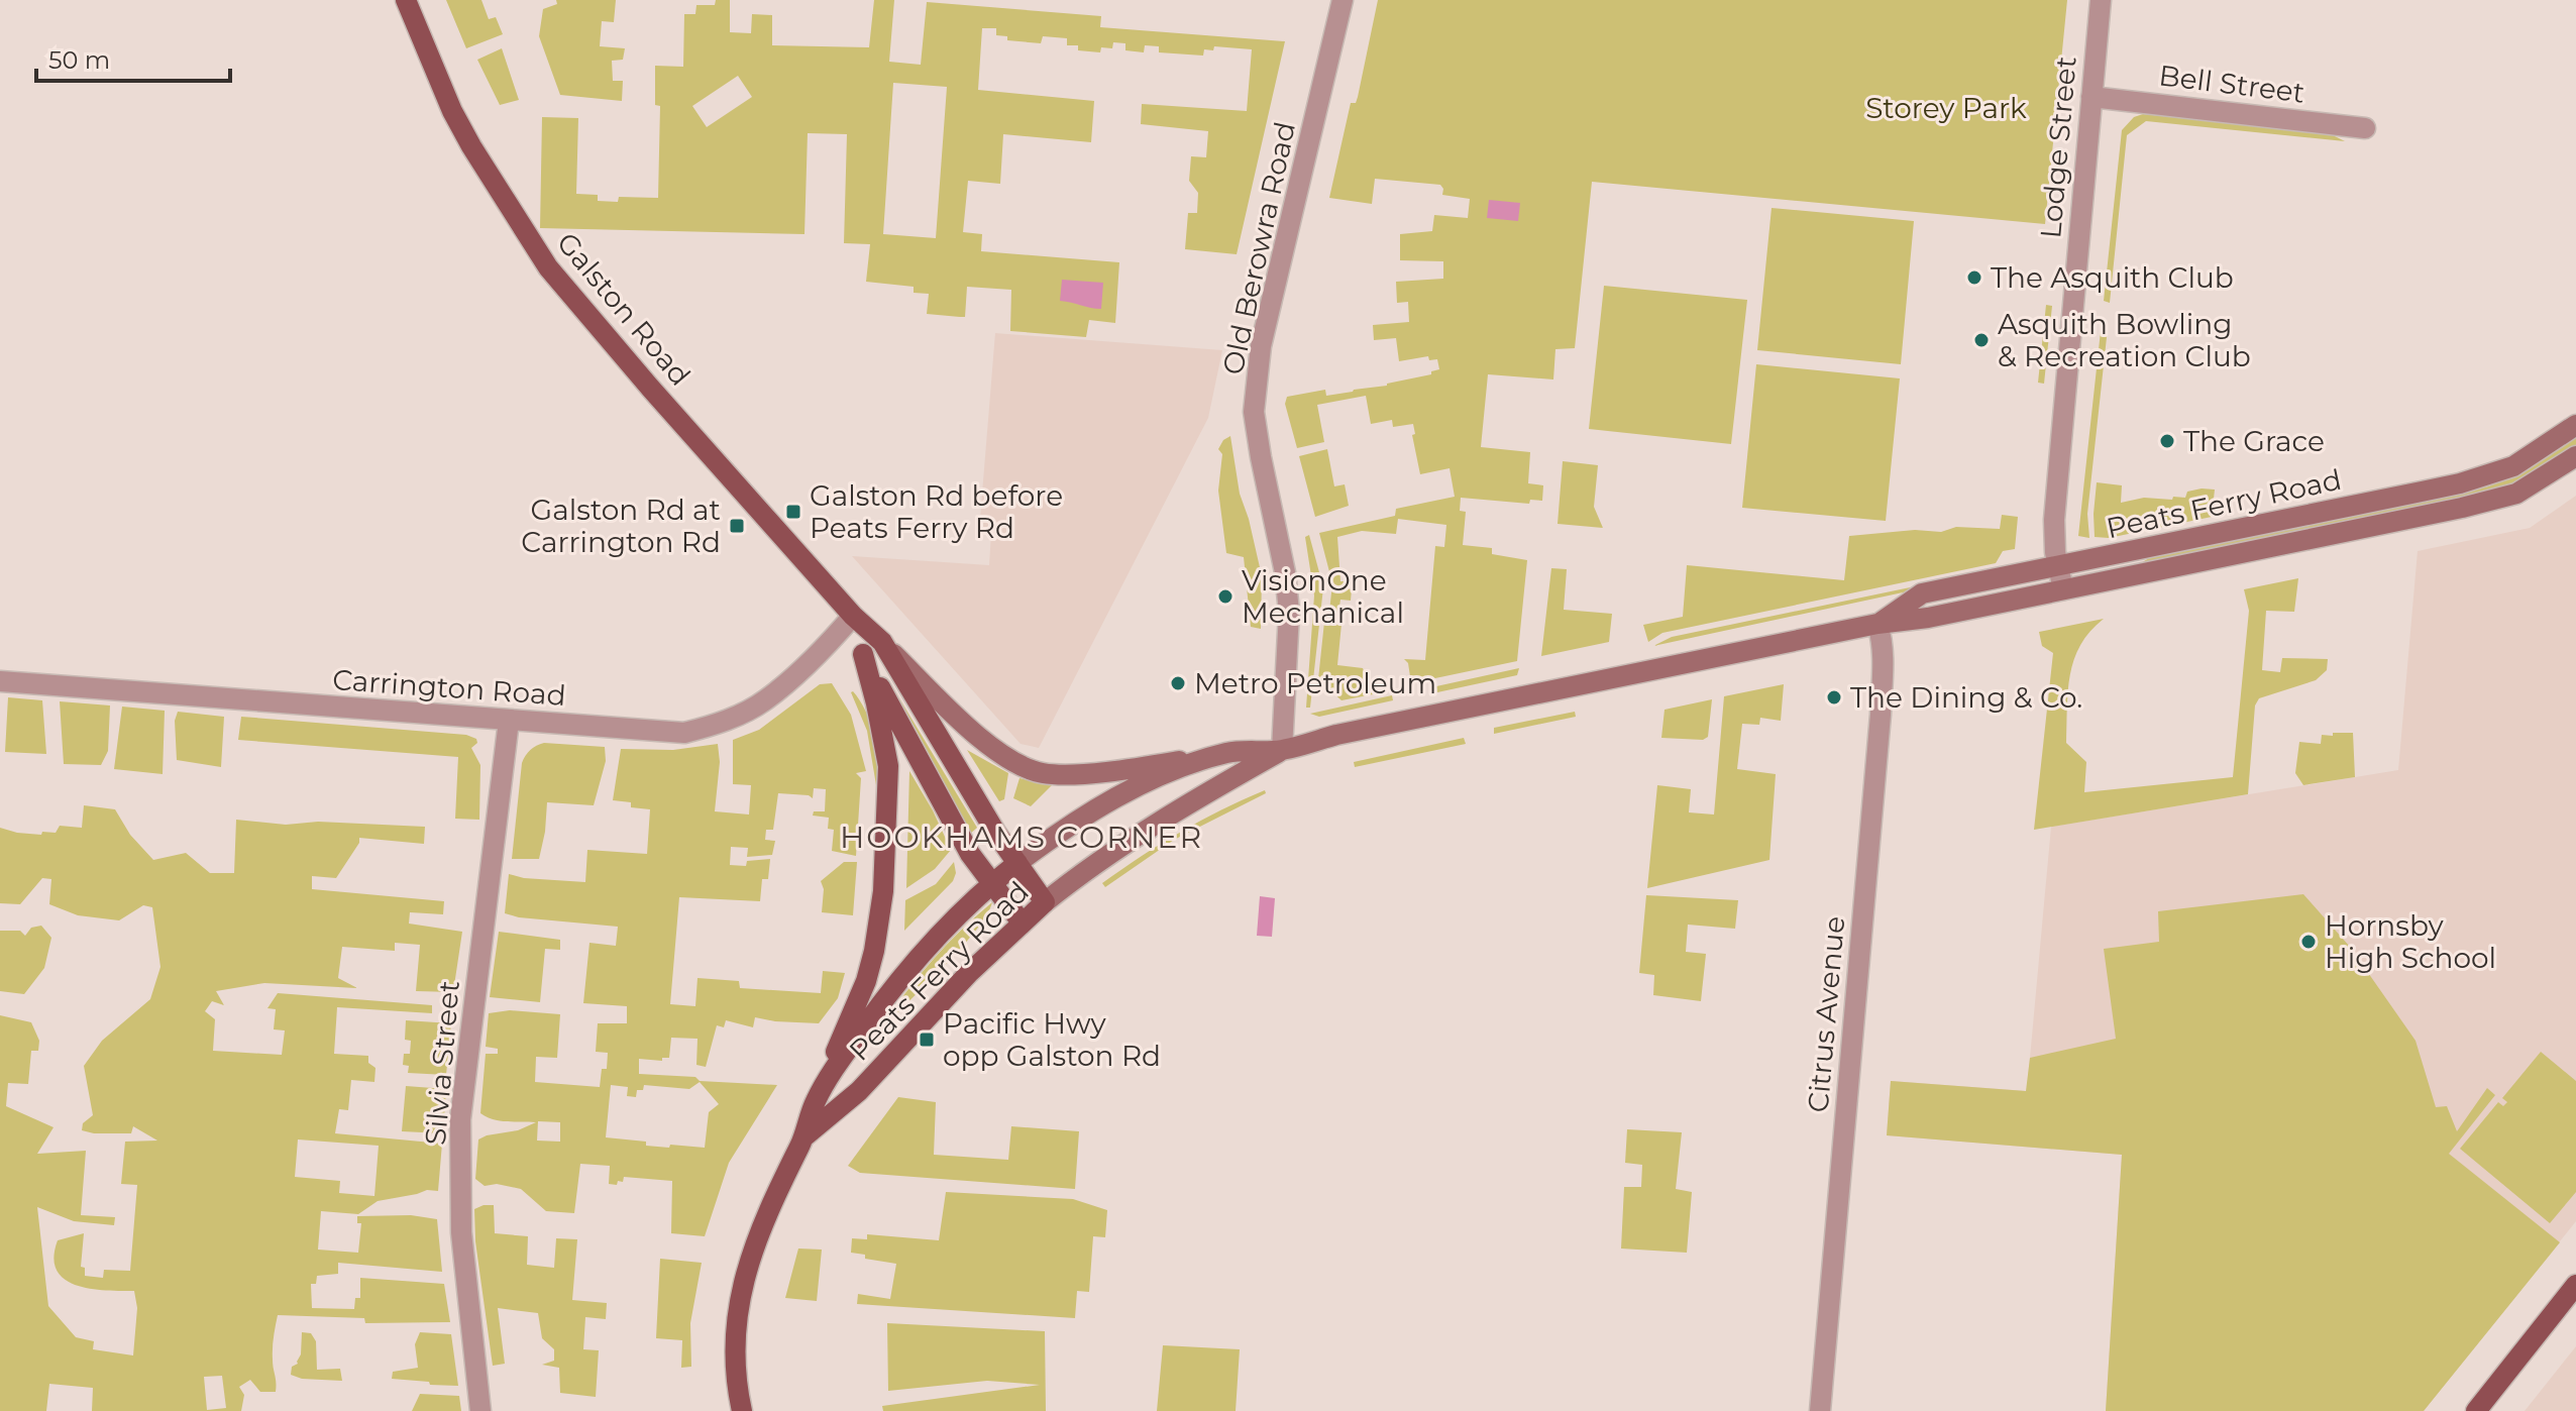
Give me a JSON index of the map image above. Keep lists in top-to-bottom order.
{
  "streets": {
    "main road": ["Galston Road", "Peats Ferry Road"],
    "street": [
      "Bell Street",
      "Lodge Street",
      "Old Berowra Road",
      "Carrington Road",
      "Citrus Avenue",
      "Silvia Street"
    ]
  },
  "crossings": [
    ["Bell Street", "Lodge Street"],
    ["Lodge Street", "Peats Ferry Road"],
    ["Old Berowra Road", "Peats Ferry Road"],
    ["Galston Road", "Peats Ferry Road"],
    ["Galston Road", "Carrington Road"],
    ["Peats Ferry Road", "Citrus Avenue"],
    ["Carrington Road", "Silvia Street"]
  ],
  "districts": ["HOOKHAMS CORNER"],
  "parks": ["Storey Park"],
  "places": {
    "other": [
      "The Asquith Club",
      "Asquith Bowling & Recreation Club",
      "The Grace",
      "VisionOne Mechanical",
      "Metro Petroleum",
      "The Dining & Co.",
      "Hornsby High School"
    ],
    "transit": ["Galston Rd before Peats Ferry Rd", "Galston Rd at Carrington Rd", "Pacific Hwy opp Galston Rd"]
  },
  "scale_bar": "50 m"
}
